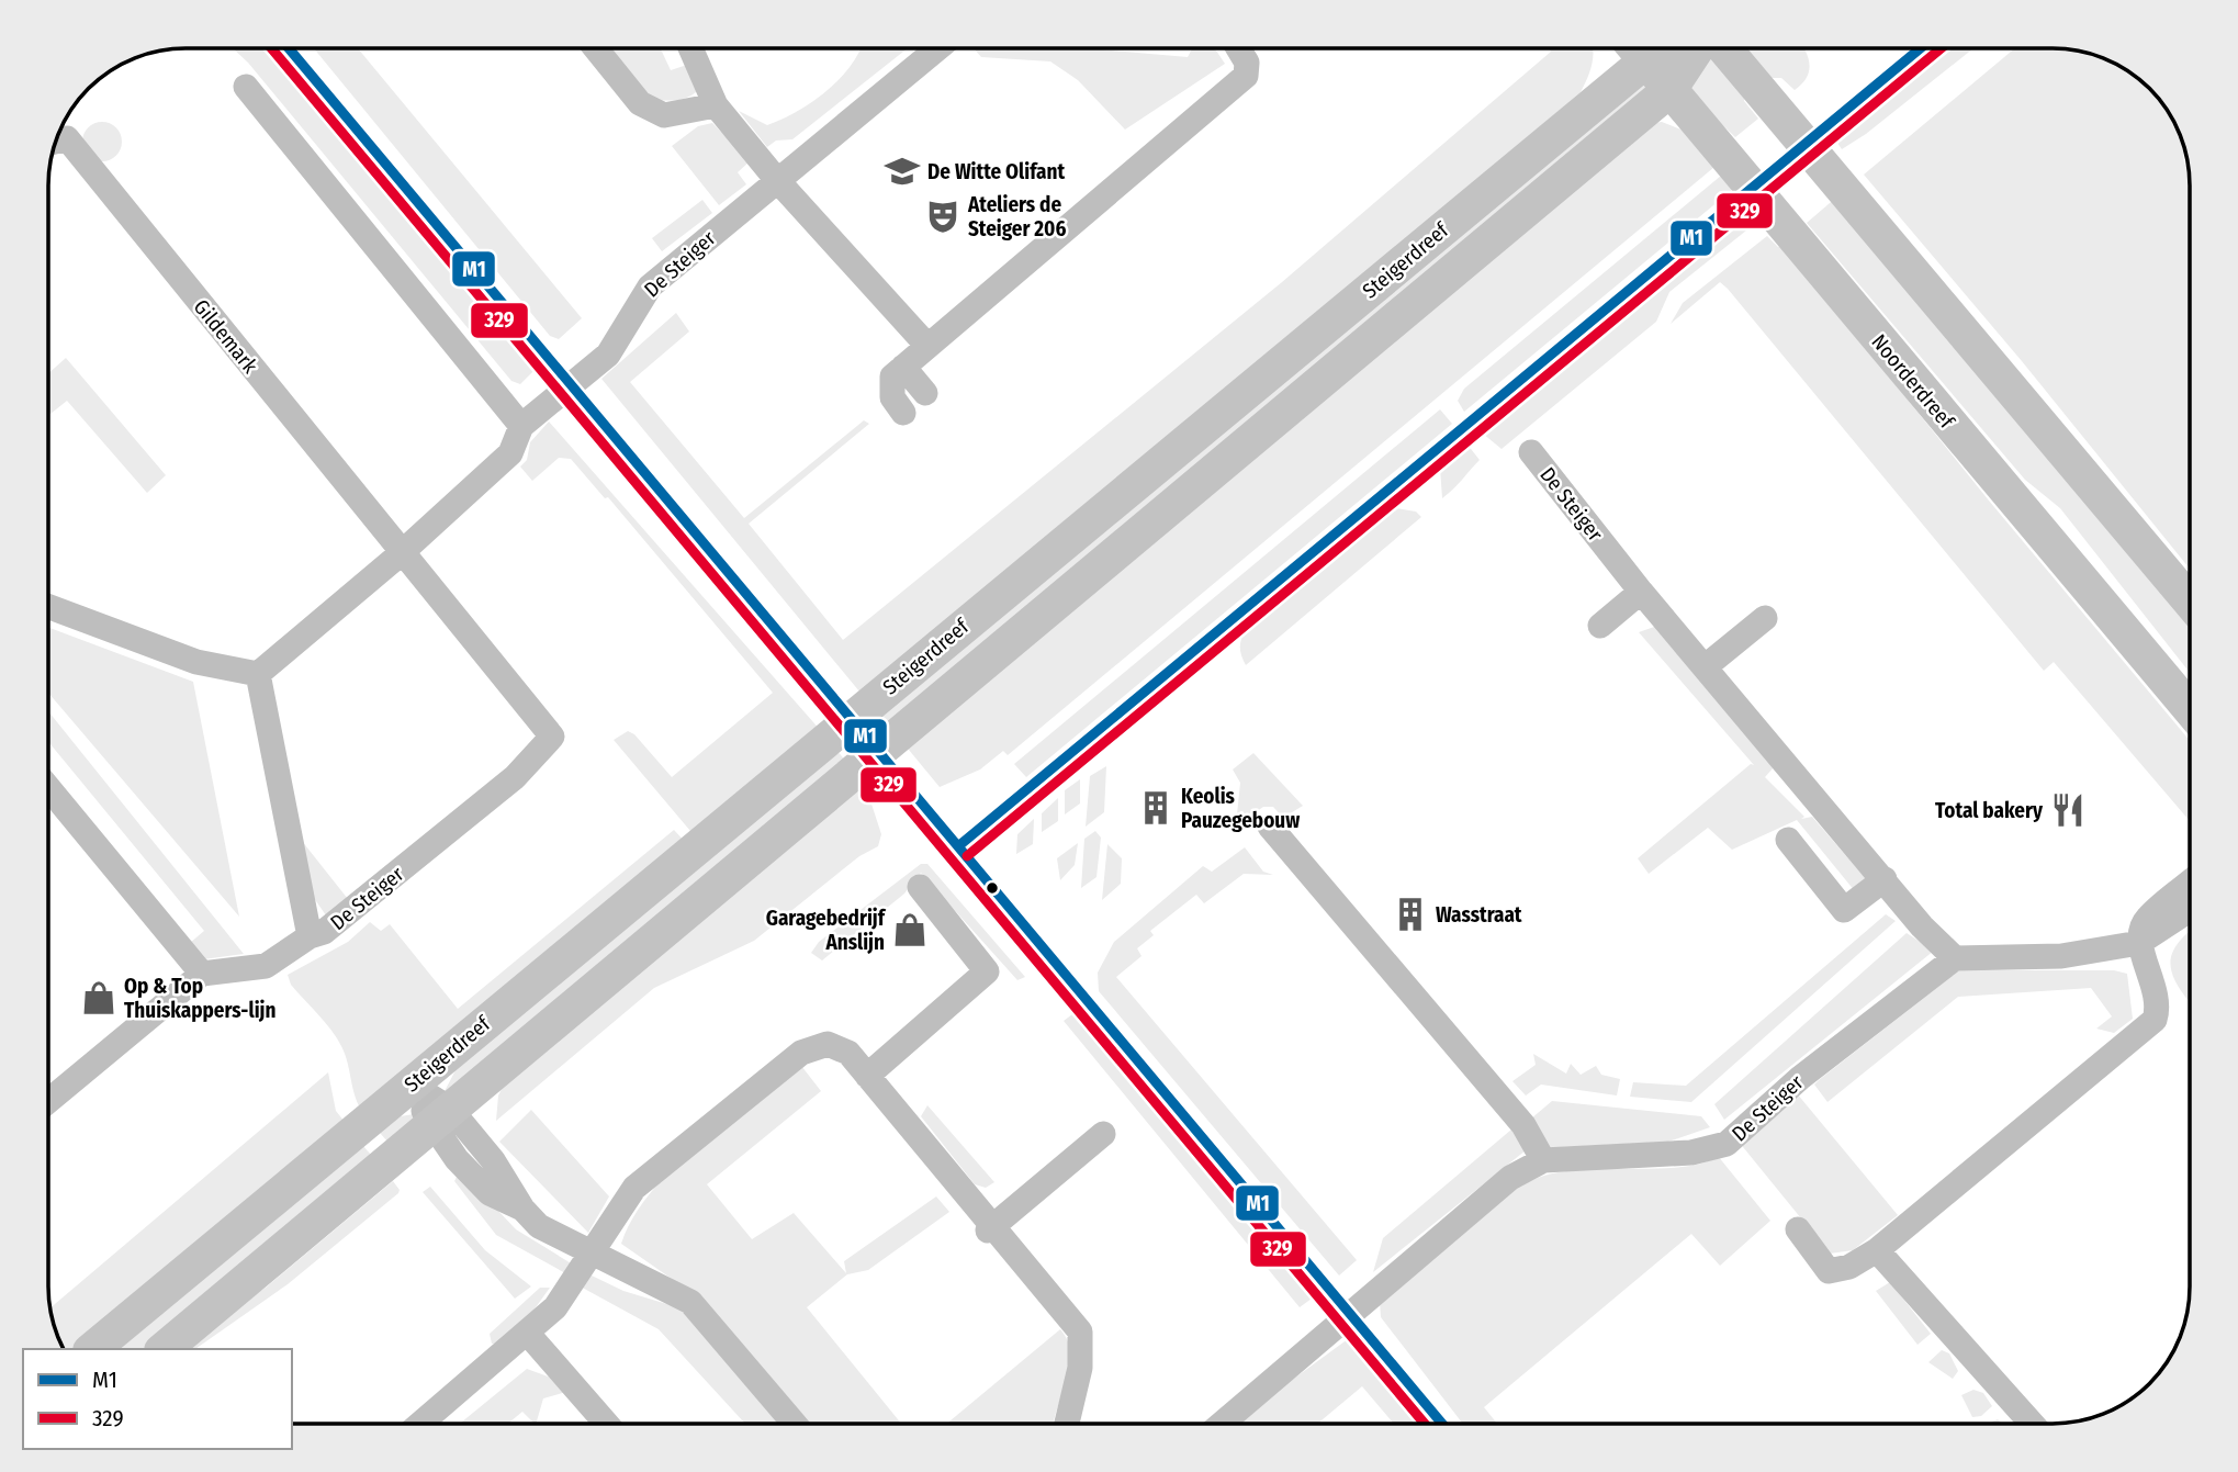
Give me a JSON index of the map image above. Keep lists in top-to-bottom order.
{
  "streets": {
    "main road": ["Steigerdreef", "Noorderdreef"],
    "street": ["De Steiger", "Gildemark"]
  },
  "crossings": [
    ["Steigerdreef", "Noorderdreef"],
    ["De Steiger", "Gildemark"]
  ],
  "places": {
    "school or university": ["De Witte Olifant"],
    "theatre": ["Ateliers de Steiger 206"],
    "building": ["Keolis Pauzegebouw", "Wasstraat"],
    "restaurant": ["Total bakery"],
    "shop": ["Garagebedrijf Anslijn", "Op & Top Thuiskappers-lijn"]
  },
  "lines": ["transit line M1", "transit line 329"],
  "legend": ["M1", "329"]
}
